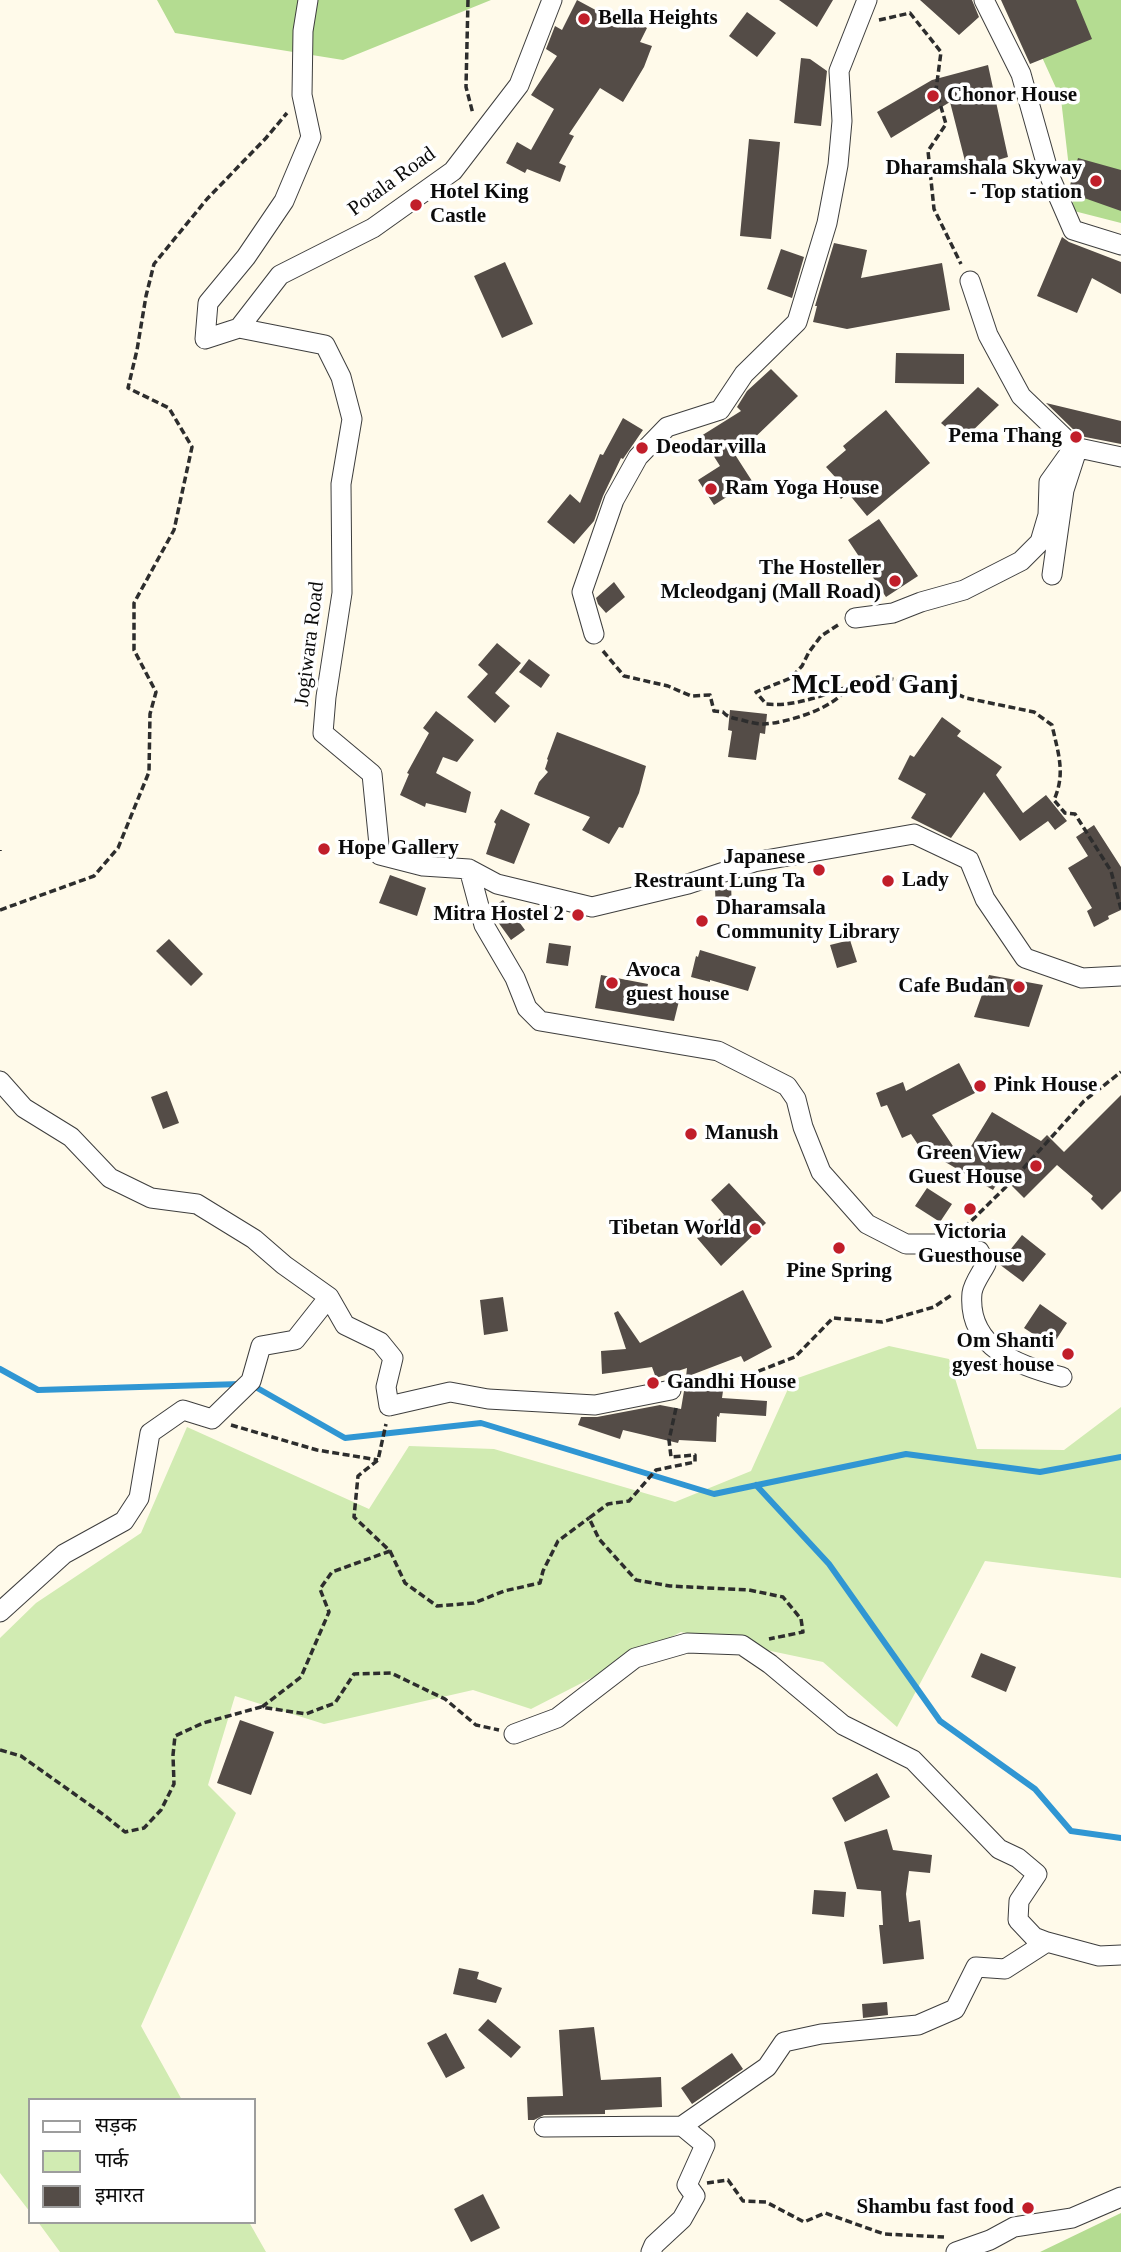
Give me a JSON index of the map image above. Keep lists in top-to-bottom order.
{
  "streets": {
    "street": ["Potala Road", "Jogiwara Road"]
  },
  "crossings": [
    ["Potala Road", "Jogiwara Road"]
  ],
  "districts": ["McLeod Ganj"],
  "places": [
    "Bella Heights",
    "Chonor House",
    "Dharamshala Skyway - Top station",
    "Hotel King Castle",
    "Pema Thang",
    "Deodar villa",
    "Ram Yoga House",
    "The Hosteller Mcleodganj (Mall Road)",
    "Hope Gallery",
    "Japanese Restraunt Lung Ta",
    "Lady",
    "Mitra Hostel 2",
    "Dharamsala Community Library",
    "Avoca guest house",
    "Cafe Budan",
    "Pink House",
    "Manush",
    "Green View Guest House",
    "Victoria Guesthouse",
    "Tibetan World",
    "Pine Spring",
    "Om Shanti gyest house",
    "Gandhi House",
    "Shambu fast food"
  ],
  "legend": ["सड़क", "पार्क", "इमारत"]
}
